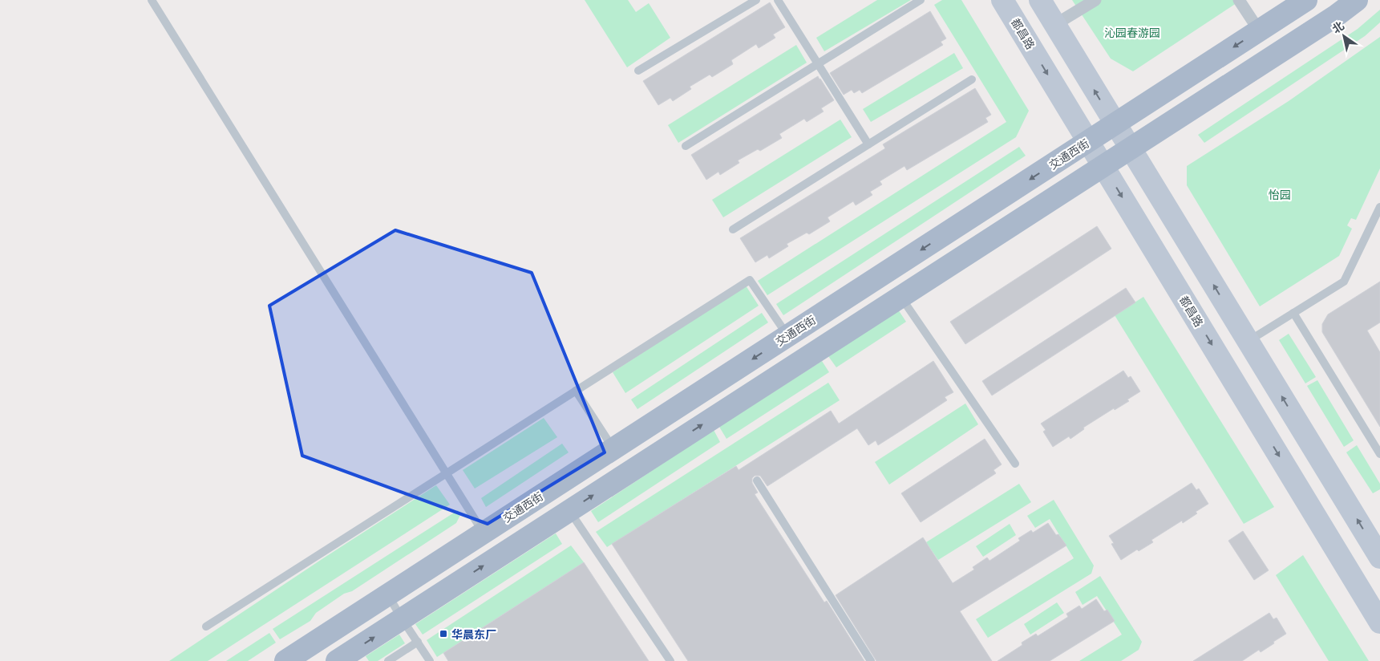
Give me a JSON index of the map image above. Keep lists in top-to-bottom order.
{
  "streets": {
    "main road": ["都昌路", "交通西街"]
  },
  "crossings": [
    ["都昌路", "交通西街"]
  ],
  "parks": ["沁园春游园", "怡园"],
  "places": {
    "transit": ["华晨东厂"]
  },
  "north": "top left"
}
